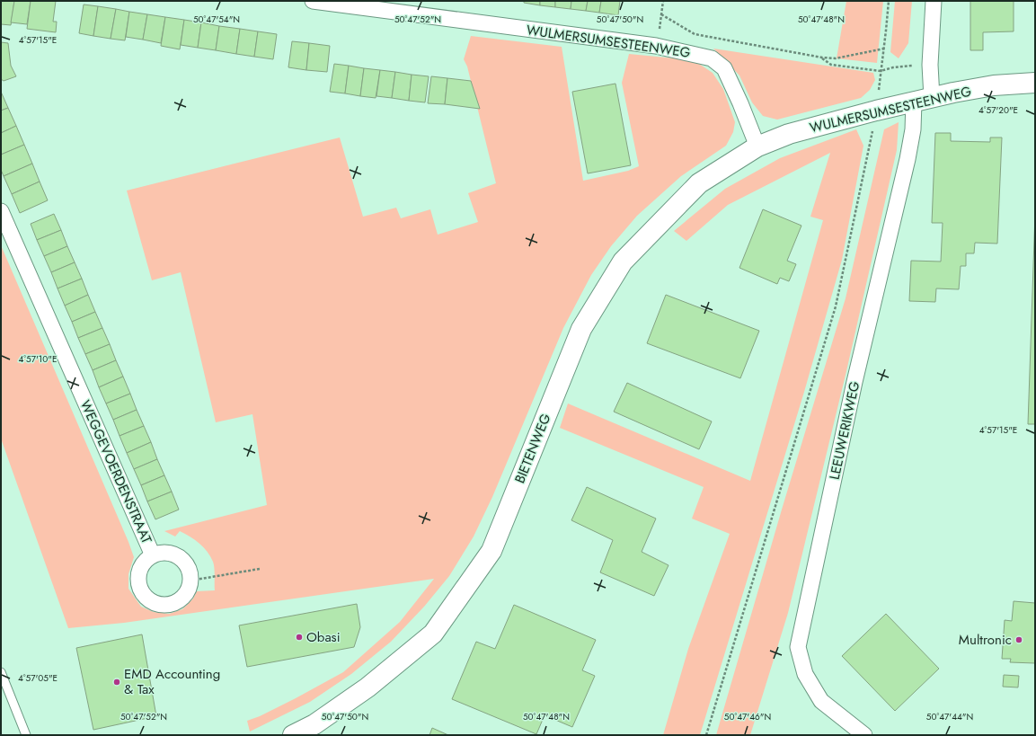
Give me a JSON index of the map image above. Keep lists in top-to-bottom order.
{
  "streets": {
    "street": [
      "WULMERSUMSESTEENWEG",
      "LEEUWERIKWEG",
      "BIETENWEG",
      "WEGGEVOERDENSTRAAT"
    ]
  },
  "crossings": [
    ["WULMERSUMSESTEENWEG", "LEEUWERIKWEG"],
    ["WULMERSUMSESTEENWEG", "BIETENWEG"]
  ],
  "places": ["Obasi", "Multronic", "EMD Accounting & Tax"],
  "coordinates": [
    "50°47'54\"N",
    "50°47'52\"N",
    "50°47'50\"N",
    "50°47'48\"N",
    "4°57'15\"E",
    "4°57'20\"E",
    "4°57'10\"E",
    "4°57'05\"E",
    "50°47'46\"N",
    "50°47'44\"N"
  ]
}
